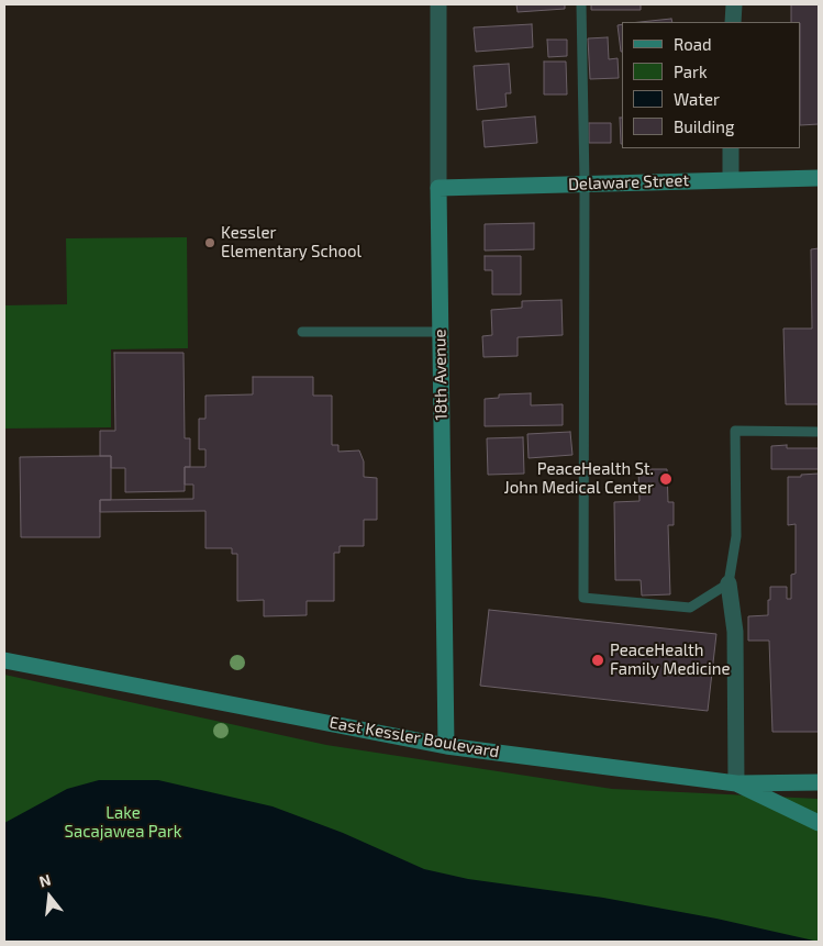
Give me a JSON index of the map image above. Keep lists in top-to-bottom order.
{
  "streets": {
    "street": ["Delaware Street", "18th Avenue", "East Kessler Boulevard"]
  },
  "crossings": [
    ["Delaware Street", "18th Avenue"],
    ["18th Avenue", "East Kessler Boulevard"]
  ],
  "parks": ["Lake Sacajawea Park"],
  "places": ["Kessler Elementary School", "PeaceHealth St. John Medical Center", "PeaceHealth Family Medicine"],
  "legend": [
    "Road",
    "Park",
    "Water",
    "Building"
  ],
  "north": "top"
}
